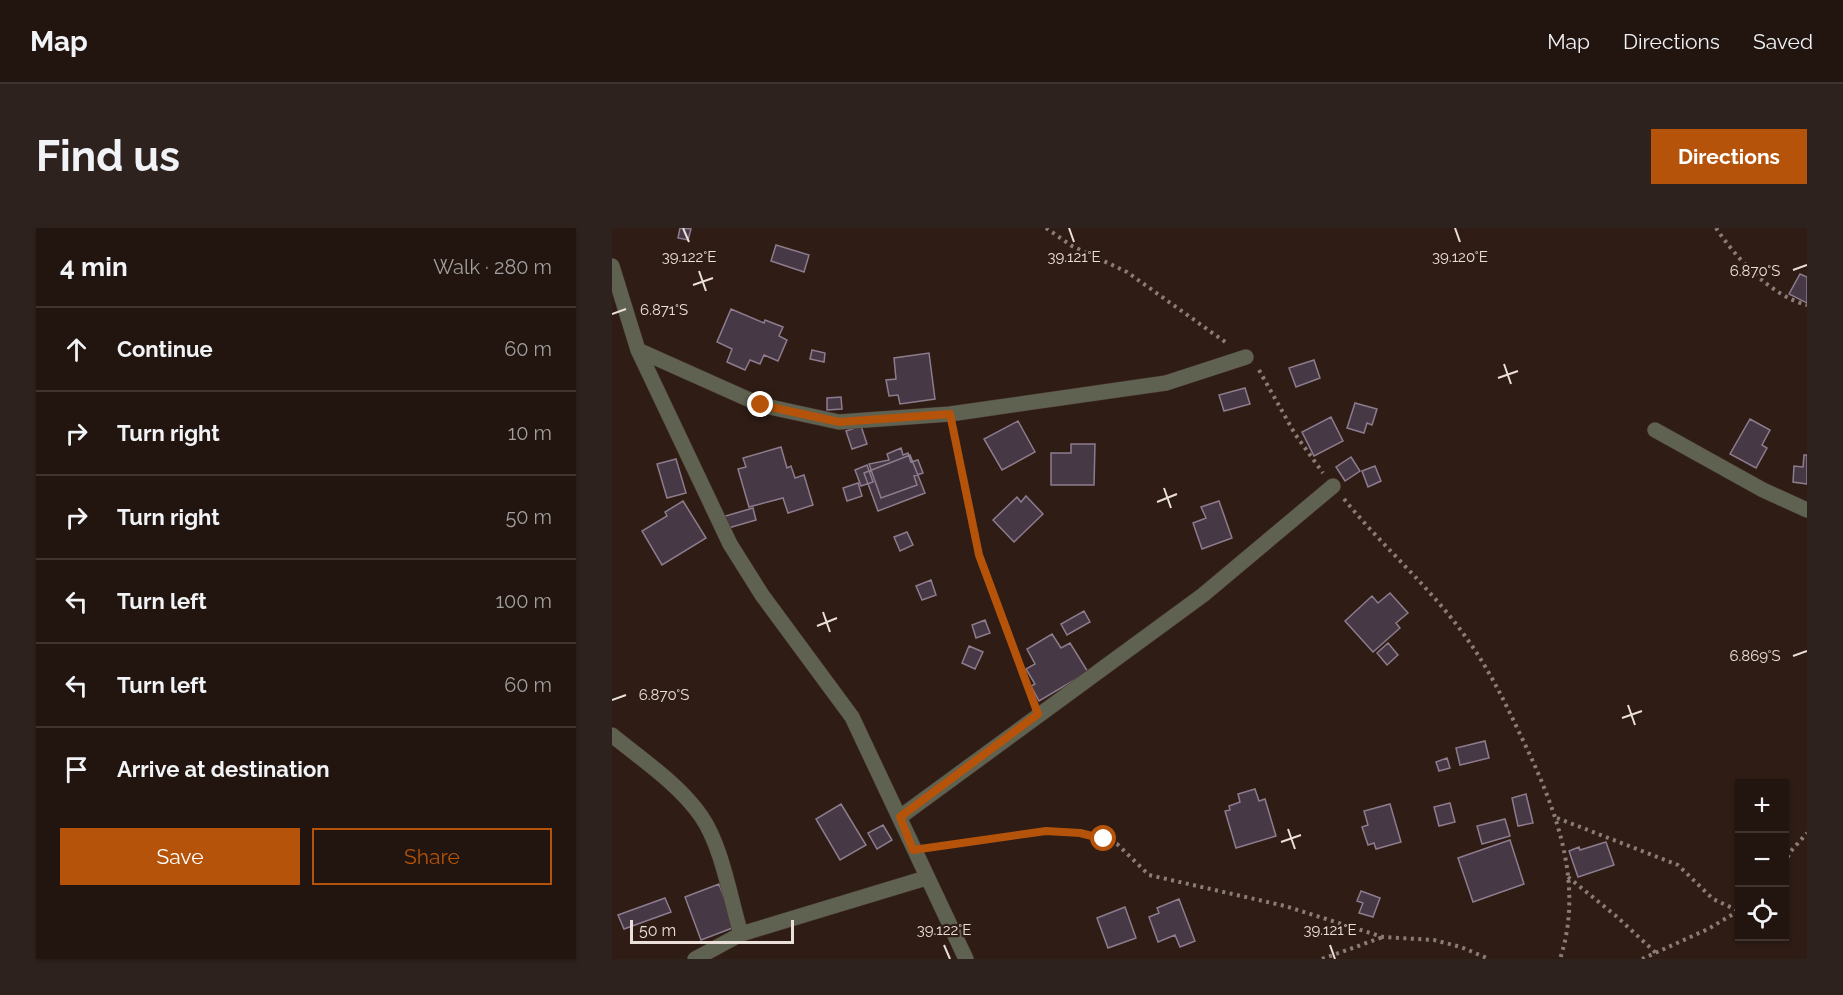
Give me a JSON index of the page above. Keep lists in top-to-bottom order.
{
  "scale_bar": "50 m",
  "page": {
    "header": "Map",
    "nav": ["Map", "Directions", "Saved"],
    "buttons": [
      "Directions",
      ["Save", "Share"]
    ],
    "title": "Find us",
    "heading": ["4 min", "Walk · 280 m"],
    "list": [
      ["Continue", "60 m"],
      ["Turn right", "10 m"],
      ["Turn right", "50 m"],
      ["Turn left", "100 m"],
      ["Turn left", "60 m"],
      "Arrive at destination"
    ],
    "map_buttons": ["+", "−"],
    "scale": "50 m"
  },
  "coordinates": [
    "39.121°E",
    "39.122°E",
    "39.120°E",
    "6.870°S",
    "6.871°S",
    "6.869°S"
  ]
}
